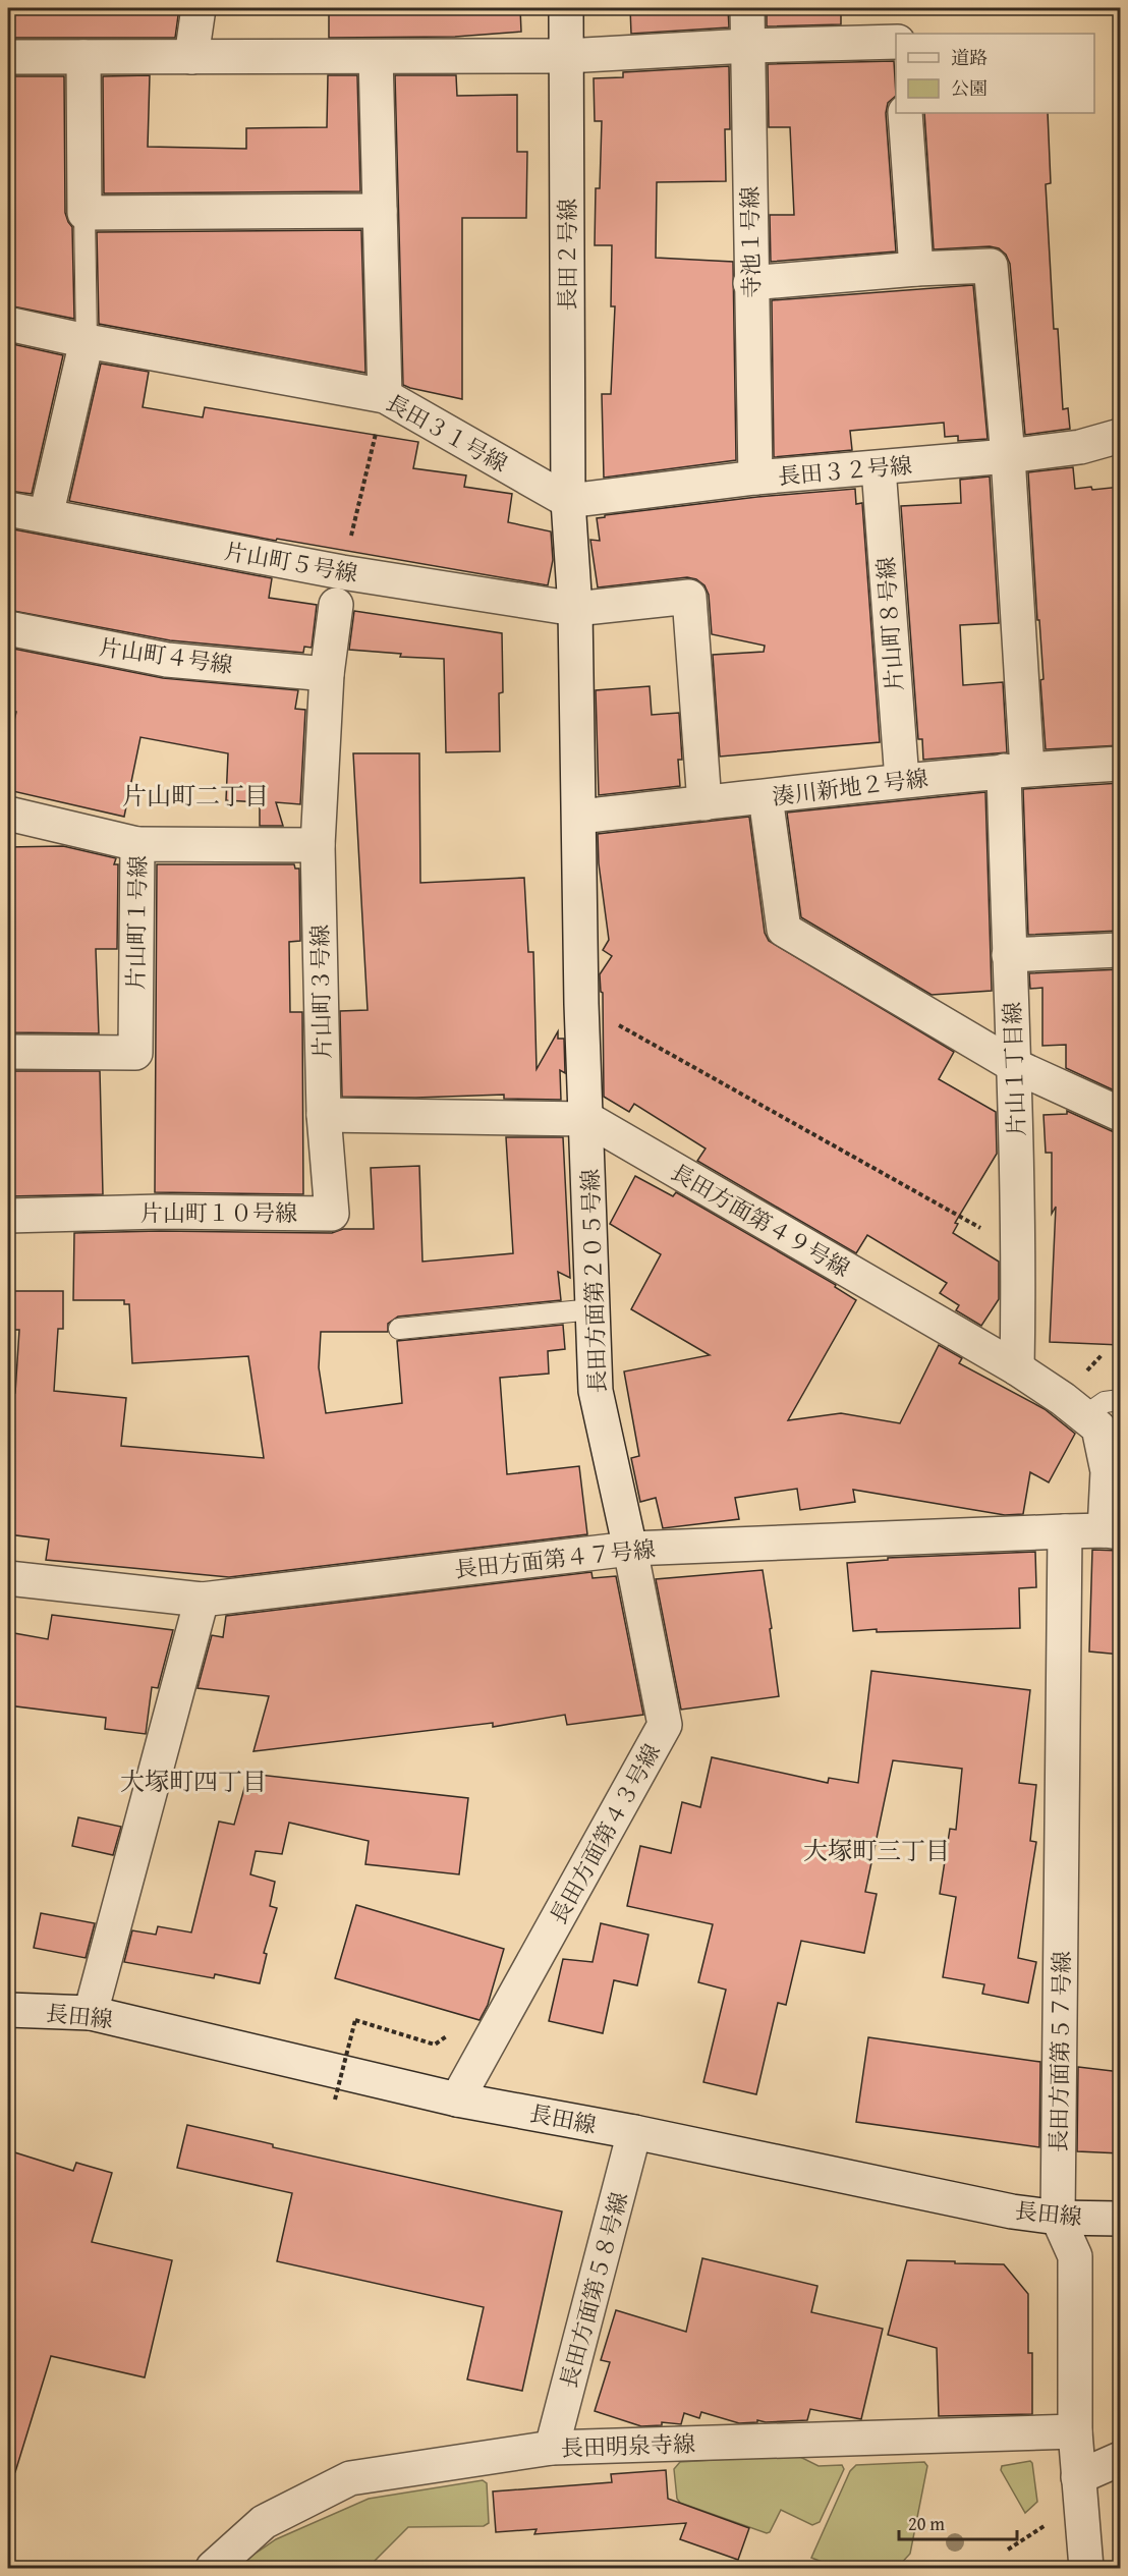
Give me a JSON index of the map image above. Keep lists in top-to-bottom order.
{
  "streets": {
    "street": [
      "寺池１号線",
      "長田２号線",
      "長田３１号線",
      "長田３２号線",
      "片山町５号線",
      "片山町８号線",
      "片山町４号線",
      "湊川新地２号線",
      "片山町１号線",
      "片山町３号線",
      "片山１丁目線",
      "片山町１０号線",
      "長田方面第４９号線",
      "長田方面第２０５号線",
      "長田方面第４７号線",
      "長田方面第４３号線",
      "長田線",
      "長田方面第５７号線",
      "長田方面第５８号線",
      "長田明泉寺線"
    ]
  },
  "crossings": [
    ["寺池１号線", "長田３２号線"],
    ["長田２号線", "長田３１号線"],
    ["長田２号線", "長田３２号線"],
    ["長田３１号線", "長田３２号線"],
    ["長田３２号線", "片山町８号線"],
    ["長田３２号線", "片山１丁目線"],
    ["片山町５号線", "湊川新地２号線"],
    ["片山町８号線", "湊川新地２号線"],
    ["片山町４号線", "片山町３号線"],
    ["湊川新地２号線", "片山１丁目線"],
    ["片山町１号線", "片山町３号線"],
    ["片山町３号線", "片山町１０号線"],
    ["片山１丁目線", "長田方面第４９号線"],
    ["長田方面第４９号線", "長田方面第２０５号線"],
    ["長田方面第４９号線", "長田方面第４７号線"],
    ["長田方面第２０５号線", "長田方面第４７号線"],
    ["長田方面第２０５号線", "長田方面第４３号線"],
    ["長田方面第４７号線", "長田方面第４３号線"],
    ["長田方面第４７号線", "長田方面第５７号線"],
    ["長田方面第４３号線", "長田線"],
    ["長田線", "長田方面第５７号線"],
    ["長田線", "長田方面第５８号線"],
    ["長田方面第５７号線", "長田明泉寺線"],
    ["長田方面第５８号線", "長田明泉寺線"]
  ],
  "districts": ["片山町二丁目", "大塚町四丁目", "大塚町三丁目"],
  "legend": ["道路", "公園"],
  "scale_bar": "20 m"
}
